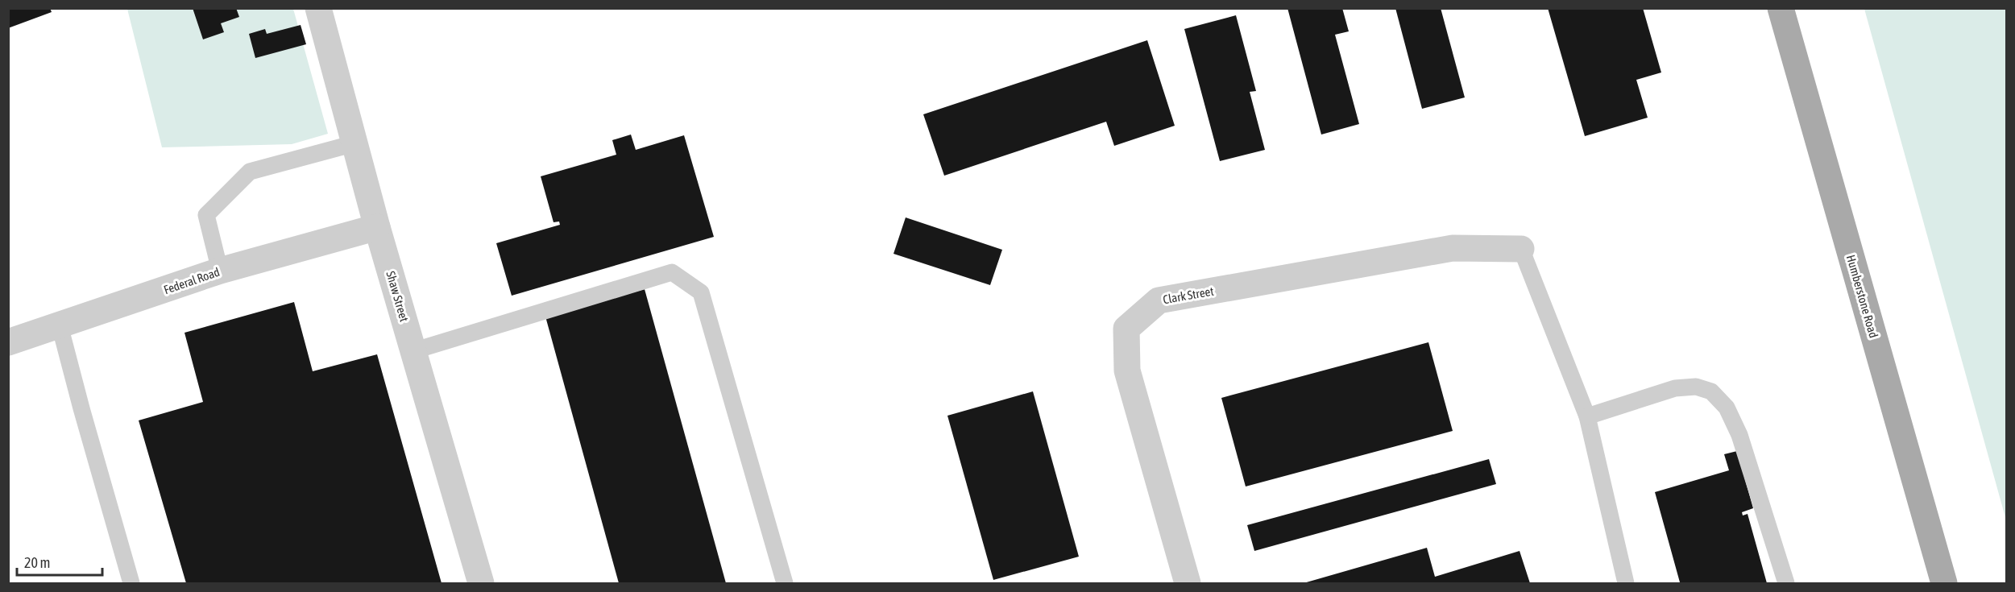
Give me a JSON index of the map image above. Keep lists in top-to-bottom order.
{
  "streets": {
    "main road": ["Humberstone Road"],
    "street": ["Federal Road", "Clark Street", "Shaw Street"]
  },
  "crossings": [
    ["Federal Road", "Shaw Street"]
  ],
  "scale_bar": "20 m"
}
